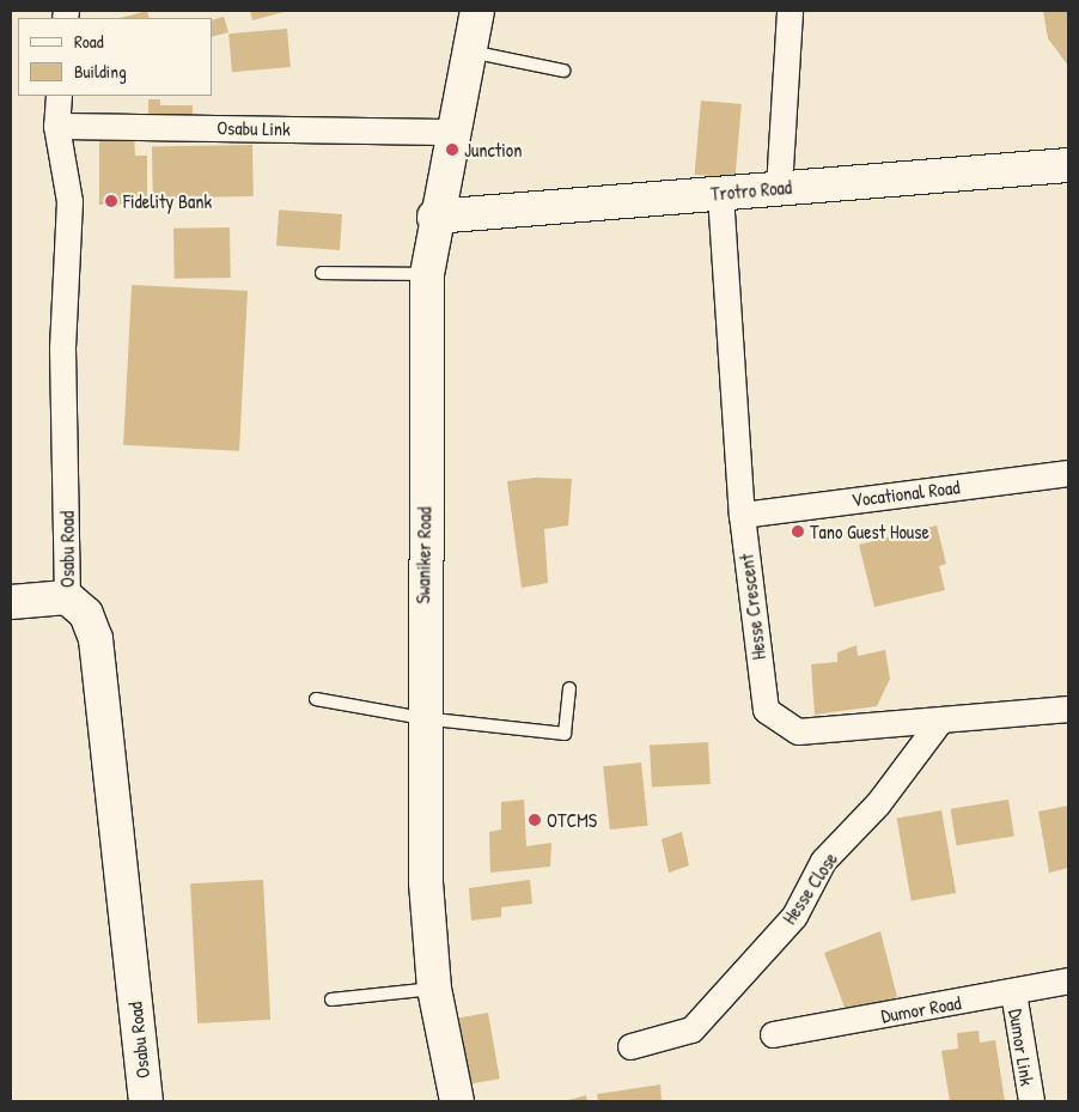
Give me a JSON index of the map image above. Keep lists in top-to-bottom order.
{
  "streets": {
    "street": [
      "Osabu Link",
      "Trotro Road",
      "Vocational Road",
      "Osabu Road",
      "Swaniker Road",
      "Hesse Crescent",
      "Hesse Close",
      "Dumor Road",
      "Dumor Link"
    ]
  },
  "crossings": [
    ["Osabu Link", "Osabu Road"],
    ["Osabu Link", "Swaniker Road"],
    ["Trotro Road", "Swaniker Road"],
    ["Trotro Road", "Hesse Crescent"],
    ["Vocational Road", "Hesse Crescent"],
    ["Hesse Crescent", "Hesse Close"],
    ["Dumor Road", "Dumor Link"]
  ],
  "places": [
    "Junction",
    "Fidelity Bank",
    "Tano Guest House",
    "OTCMS"
  ],
  "legend": ["Road", "Building"]
}
